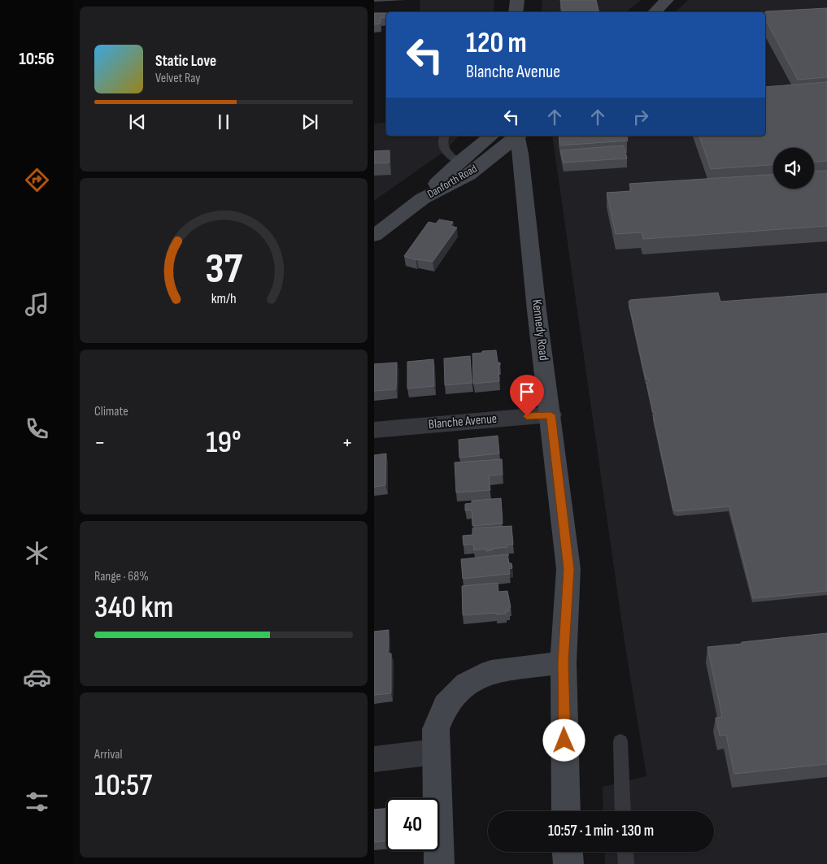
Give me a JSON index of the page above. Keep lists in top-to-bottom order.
{
  "streets": {
    "street": ["Danforth Road", "Kennedy Road", "Blanche Avenue"]
  },
  "crossings": [
    ["Kennedy Road", "Blanche Avenue"]
  ],
  "page": {
    "tabs": "10:56",
    "turn": ["120 m", "Blanche Avenue"],
    "song": ["Static Love", "Velvet Ray"],
    "tile": [
      "Climate",
      ["Range · 68%", "340 km"],
      ["Arrival", "10:57"]
    ],
    "heat": ["−", "19°", "+"],
    "limit": "40",
    "trip": "10:57 · 1 min · 130 m",
    "gauge": ["37", "km/h"]
  }
}
